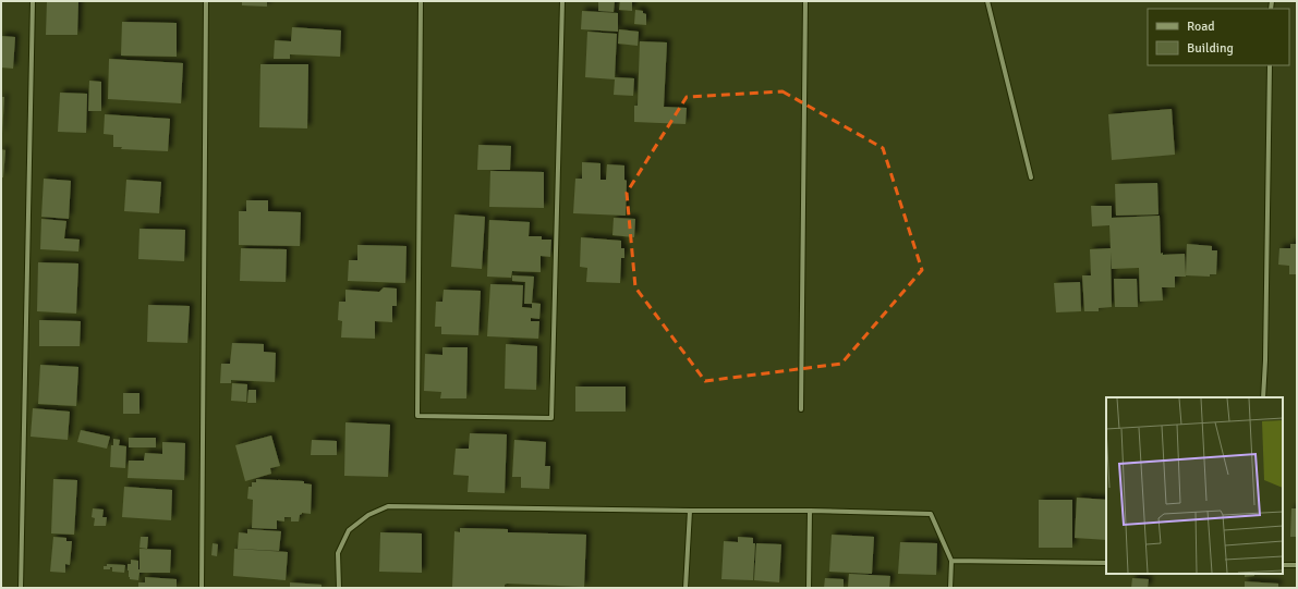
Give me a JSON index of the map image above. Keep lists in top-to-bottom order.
{
  "legend": ["Road", "Building"]
}
